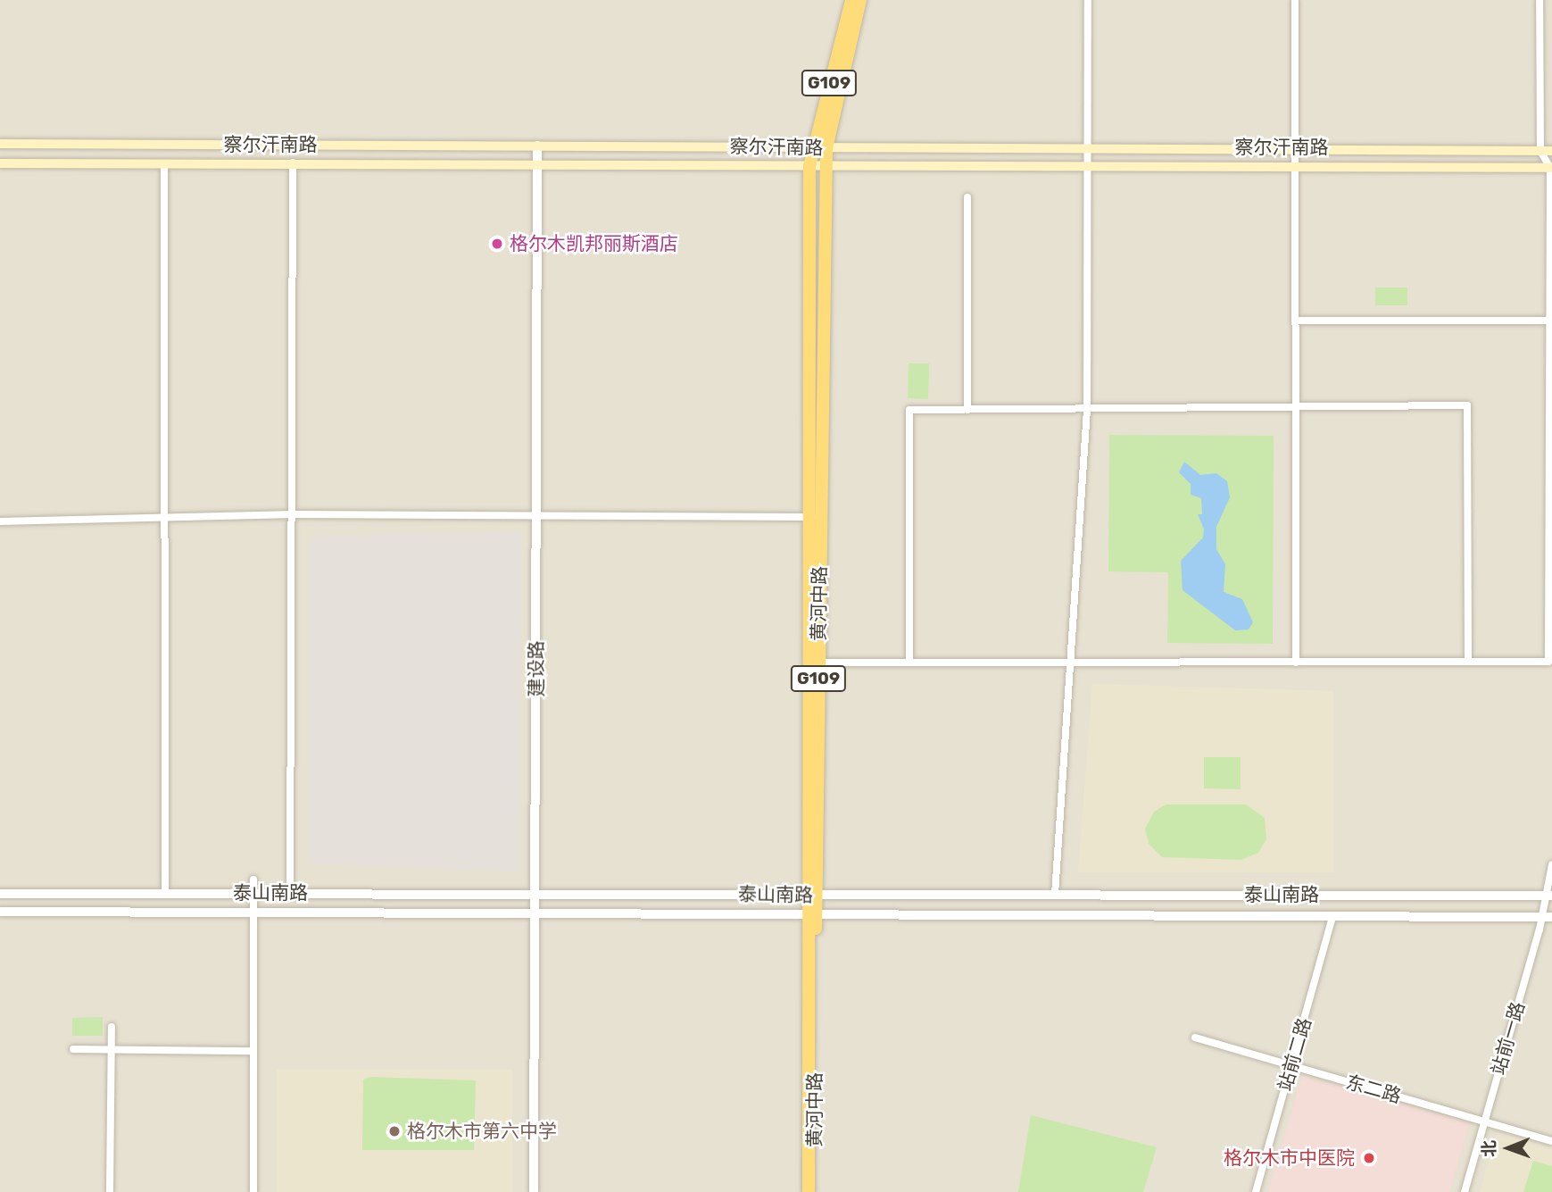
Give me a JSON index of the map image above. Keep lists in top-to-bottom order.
{
  "streets": {
    "highway": ["G109", "黄河中路"],
    "main road": ["察尔汗南路"],
    "street": [
      "建设路",
      "泰山南路",
      "站前一路",
      "站前二路",
      "东二路"
    ]
  },
  "crossings": [
    ["G109", "察尔汗南路"],
    ["G109", "黄河中路"],
    ["察尔汗南路", "黄河中路"],
    ["察尔汗南路", "建设路"],
    ["黄河中路", "泰山南路"],
    ["建设路", "泰山南路"],
    ["泰山南路", "站前一路"],
    ["泰山南路", "站前二路"],
    ["站前一路", "东二路"],
    ["站前二路", "东二路"]
  ],
  "places": ["格尔木凯邦丽斯酒店", "格尔木市第六中学", "格尔木市中医院"],
  "north": "left"
}
